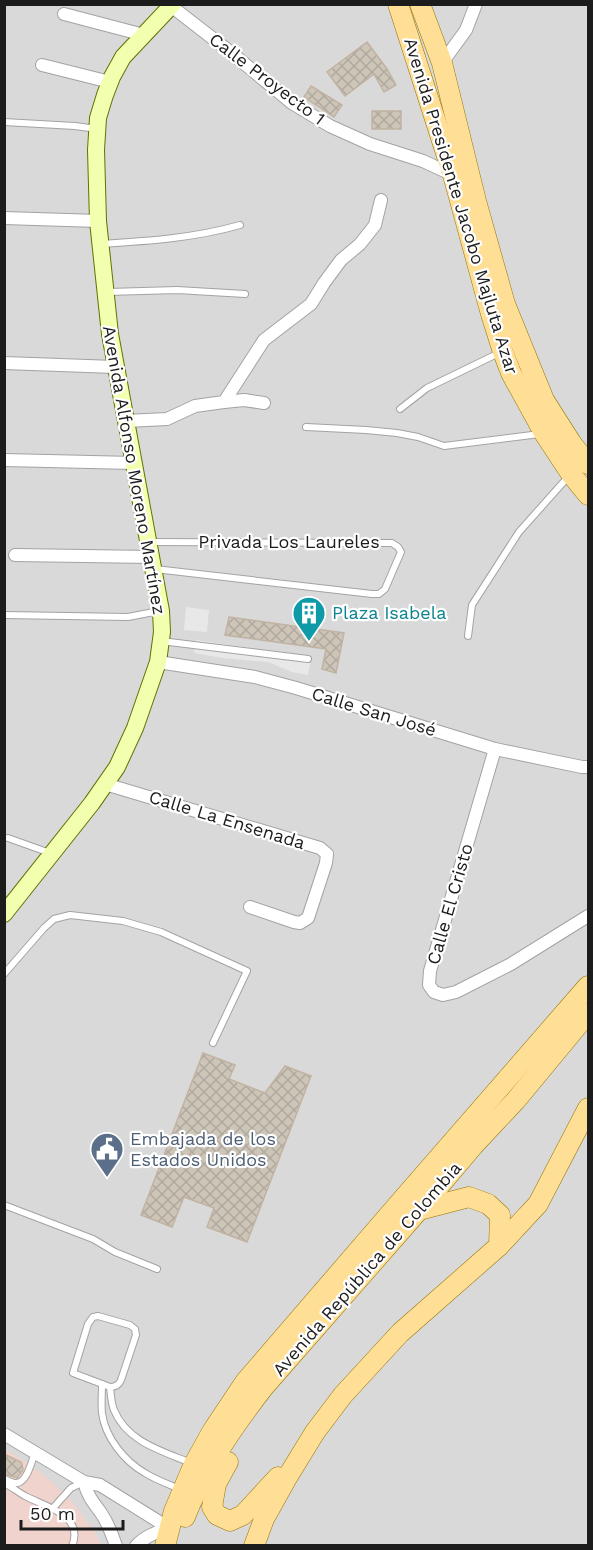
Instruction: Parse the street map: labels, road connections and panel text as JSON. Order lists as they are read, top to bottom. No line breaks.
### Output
{"streets":{"main road":["Avenida Presidente Jacobo Majluta Azar","Avenida Alfonso Moreno Martínez","Avenida República de Colombia"],"street":["Calle Proyecto 1","Calle San José","Calle La Ensenada","Calle El Cristo"],"lane":["Privada Los Laureles"]},"crossings":[["Calle Proyecto 1","Avenida Presidente Jacobo Majluta Azar"],["Calle Proyecto 1","Avenida Alfonso Moreno Martínez"],["Avenida Alfonso Moreno Martínez","Privada Los Laureles"],["Avenida Alfonso Moreno Martínez","Calle San José"],["Avenida Alfonso Moreno Martínez","Calle La Ensenada"],["Calle San José","Calle El Cristo"]],"places":{"building":["Plaza Isabela"],"public building":["Embajada de los Estados Unidos"]},"scale_bar":"50 m"}
